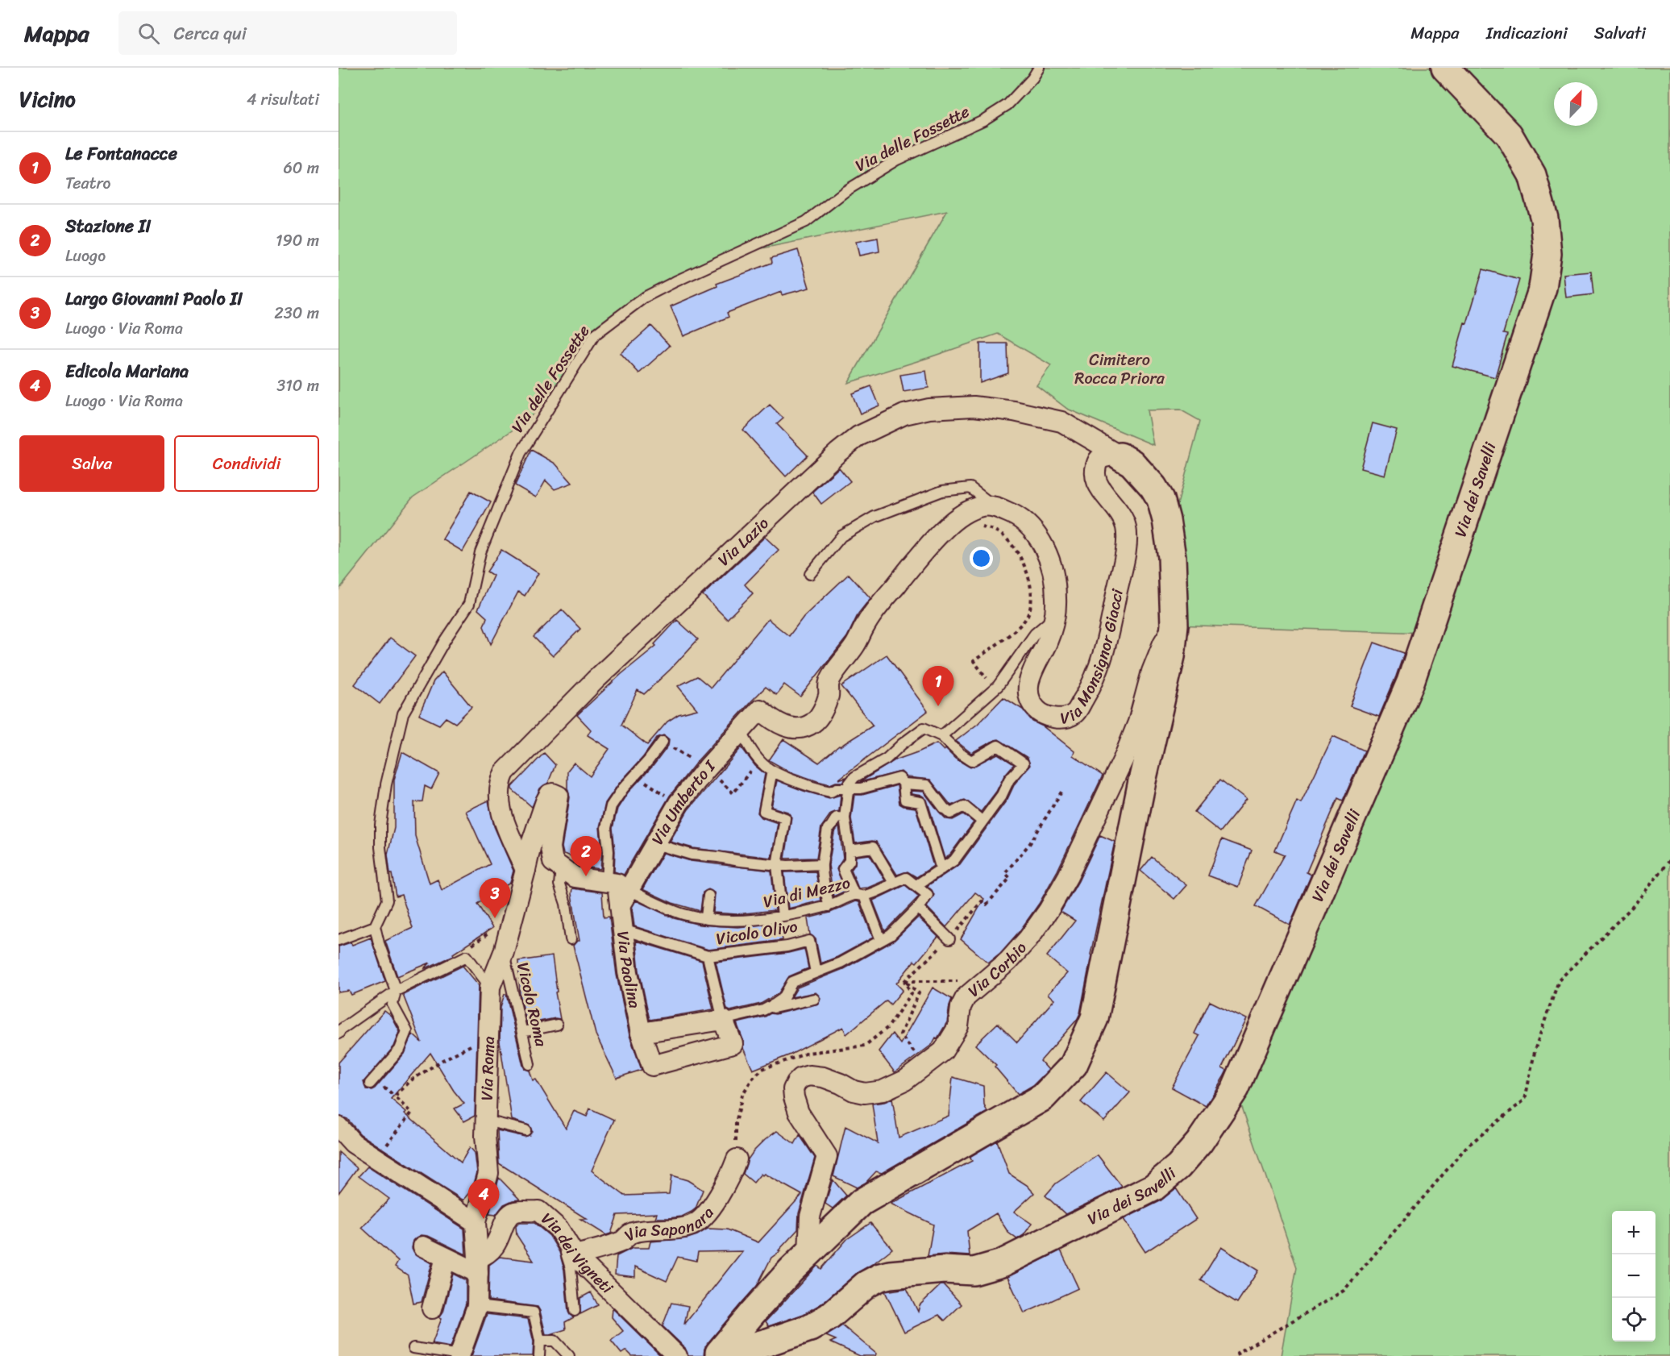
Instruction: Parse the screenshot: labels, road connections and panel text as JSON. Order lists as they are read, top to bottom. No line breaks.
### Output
{"streets":{"street":["Via dei Savelli","Via Lazio","Via Monsignor Giacci","Via Umberto I","Via Corbio","Via Paolina","Via Roma","Via Saponara","Via dei Vigneti"],"lane":["Via delle Fossette","Via di Mezzo","Vicolo Olivo","Vicolo Roma"]},"crossings":[["Via dei Savelli","Via Lazio"],["Via dei Savelli","Via Monsignor Giacci"],["Via dei Savelli","Via Corbio"],["Via Lazio","Via Monsignor Giacci"],["Via Lazio","Via Roma"],["Via Monsignor Giacci","Via Umberto I"],["Via Umberto I","Via di Mezzo"],["Via Umberto I","Via Paolina"],["Via di Mezzo","Via Paolina"],["Vicolo Olivo","Via Paolina"],["Vicolo Roma","Via Roma"],["Via Roma","Via dei Vigneti"],["Via Saponara","Via dei Vigneti"]],"parks":["Cimitero Rocca Priora"],"north":"top right","page":{"header":"Mappa","search":"Cerca qui","nav":["Mappa","Indicazioni","Salvati"],"heading":["Vicino","4 risultati"],"list":[{"mark":"1","name":"Le Fontanacce","note":"Teatro","value":"60 m"},{"mark":"2","name":"Stazione II","note":"Luogo","value":"190 m"},{"mark":"3","name":"Largo Giovanni Paolo II","note":"Luogo · Via Roma","value":"230 m"},{"mark":"4","name":"Edicola Mariana","note":"Luogo · Via Roma","value":"310 m"}],"buttons":["Salva","Condividi"],"pins":["1","2","3","4"],"map_buttons":["+","−"]}}
